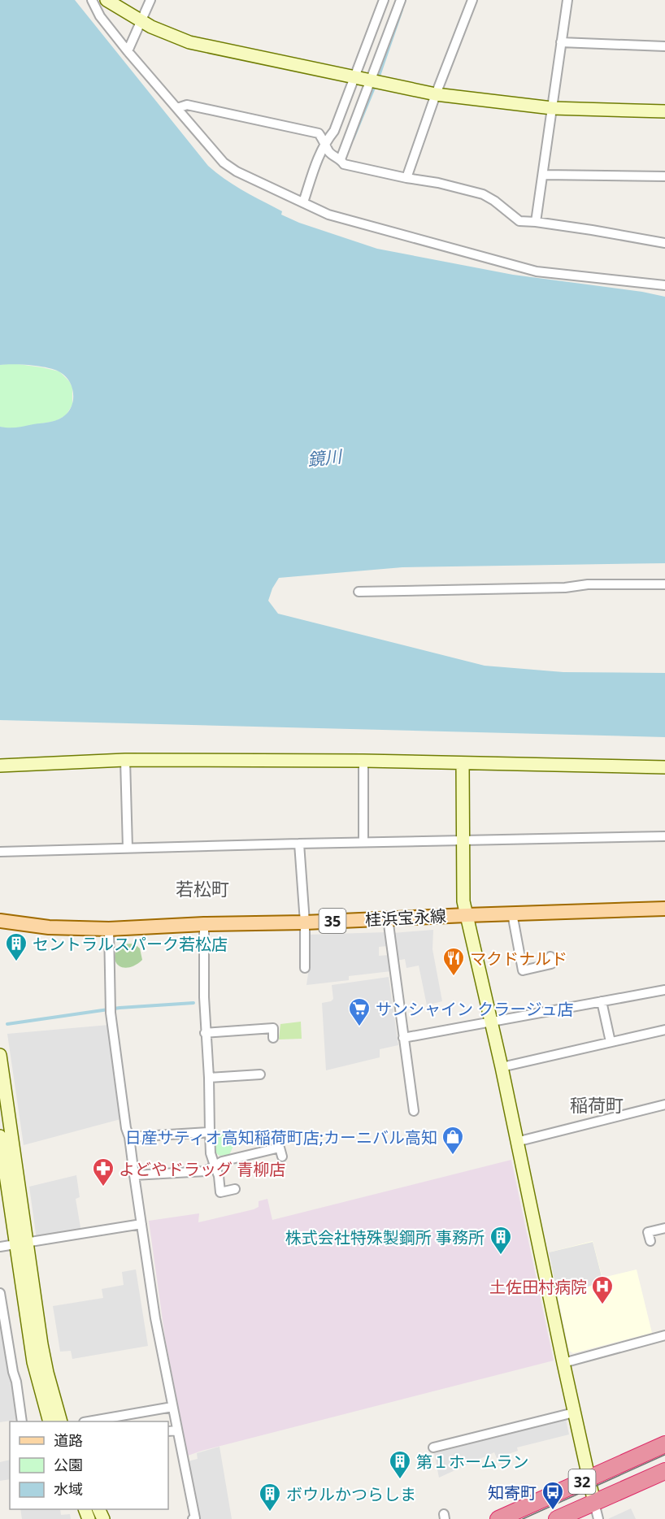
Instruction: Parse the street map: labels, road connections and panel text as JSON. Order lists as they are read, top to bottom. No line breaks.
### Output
{"streets":{"highway":["32"],"main road":["桂浜宝永線","35"]},"districts":["若松町","稲荷町"],"water":["鏡川"],"places":{"building":["セントラルスパーク若松店","株式会社特殊製鋼所 事務所","第１ホームラン","ボウルかつらしま"],"restaurant":["マクドナルド"],"supermarket":["サンシャイン クラージュ店"],"shop":["日産サティオ高知稲荷町店;カーニバル高知"],"pharmacy":["よどやドラッグ 青柳店"],"hospital":["土佐田村病院"],"bus stop":["知寄町"]},"legend":["道路","公園","水域"]}
